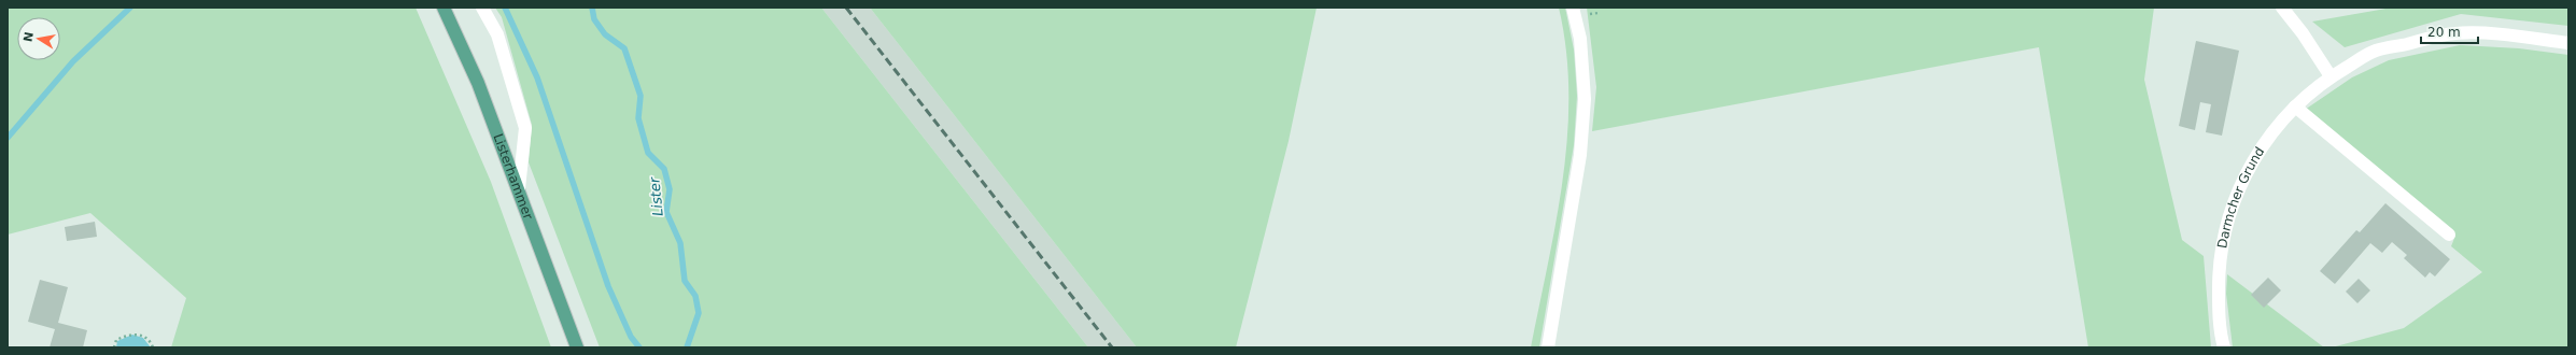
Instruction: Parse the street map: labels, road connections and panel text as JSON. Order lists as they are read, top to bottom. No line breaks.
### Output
{"streets":{"main road":["Listerhammer"],"street":["Darmcher Grund"]},"water":["Lister"],"scale_bar":"20 m","north":"left"}
